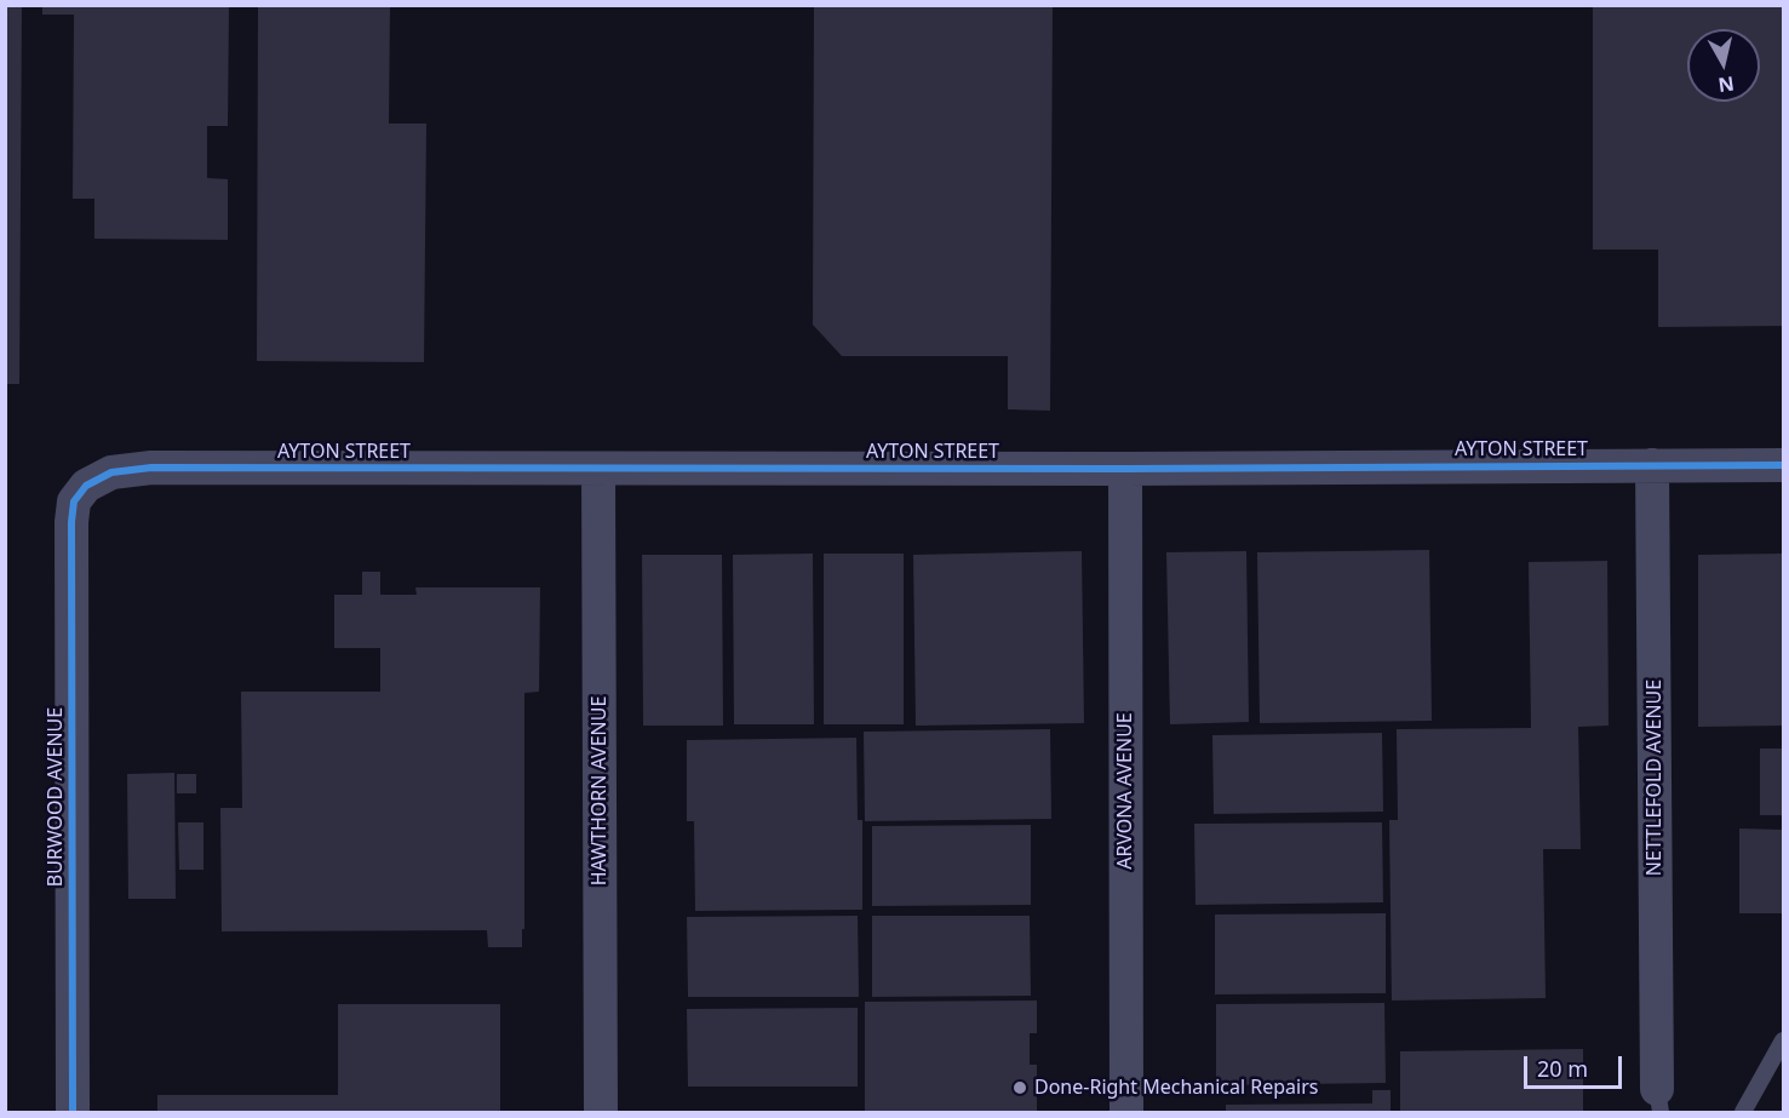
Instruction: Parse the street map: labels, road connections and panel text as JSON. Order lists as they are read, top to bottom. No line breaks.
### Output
{"streets":{"street":["AYTON STREET","NETTLEFOLD AVENUE","HAWTHORN AVENUE","ARVONA AVENUE","BURWOOD AVENUE"]},"crossings":[["AYTON STREET","NETTLEFOLD AVENUE"],["AYTON STREET","HAWTHORN AVENUE"],["AYTON STREET","ARVONA AVENUE"],["AYTON STREET","BURWOOD AVENUE"]],"places":["Done-Right Mechanical Repairs"],"scale_bar":"20 m","north":"bottom"}
